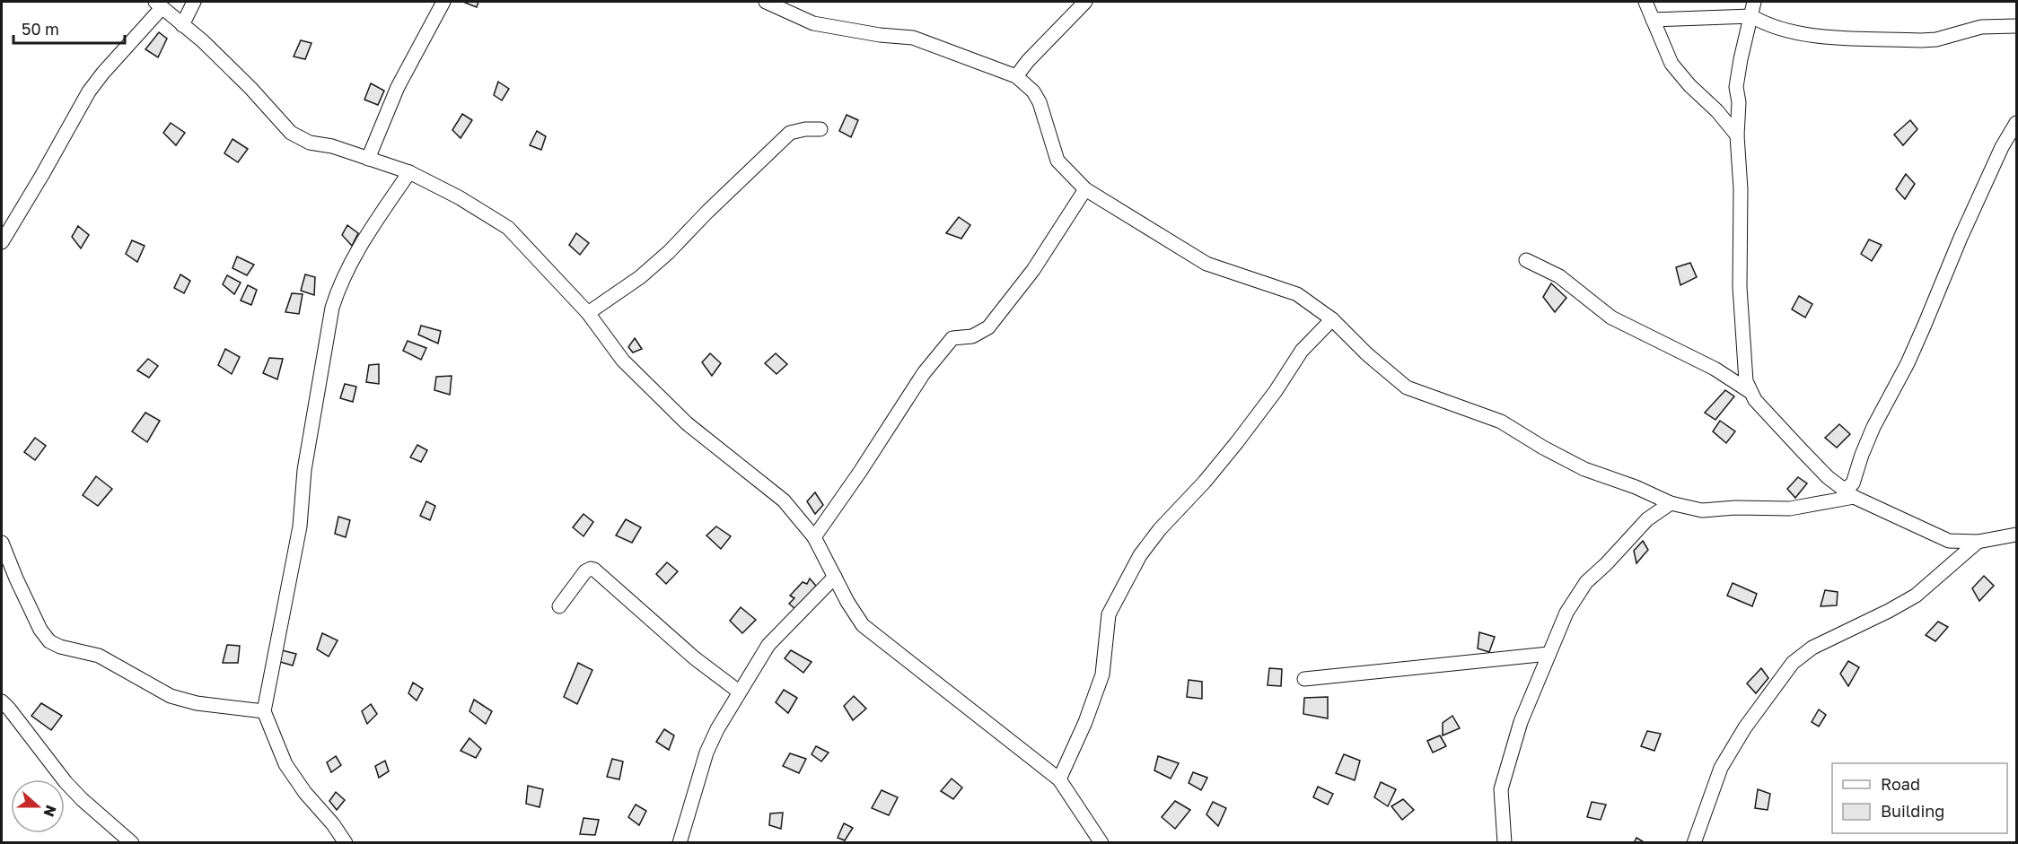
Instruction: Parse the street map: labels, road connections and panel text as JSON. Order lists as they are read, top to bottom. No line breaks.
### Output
{"legend":["Road","Building"],"scale_bar":"50 m","north":"right"}
